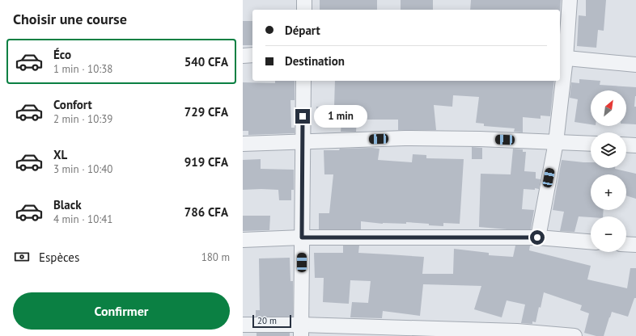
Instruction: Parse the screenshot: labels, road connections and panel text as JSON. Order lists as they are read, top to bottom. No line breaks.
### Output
{"scale_bar":"20 m","north":"top right","page":{"heading":"Choisir une course","banner":["Départ","Destination"],"list":[{"name":"Éco","note":"1 min · 10:38","value":"540 CFA"},{"name":"Confort","note":"2 min · 10:39","value":"729 CFA"},{"name":"XL","note":"3 min · 10:40","value":"919 CFA"},{"name":"Black","note":"4 min · 10:41","value":"786 CFA"}],"map_buttons":["+","−"],"bubble":"1 min","pay":["Espèces","180 m"],"buttons":"Confirmer","scale":"20 m"}}
